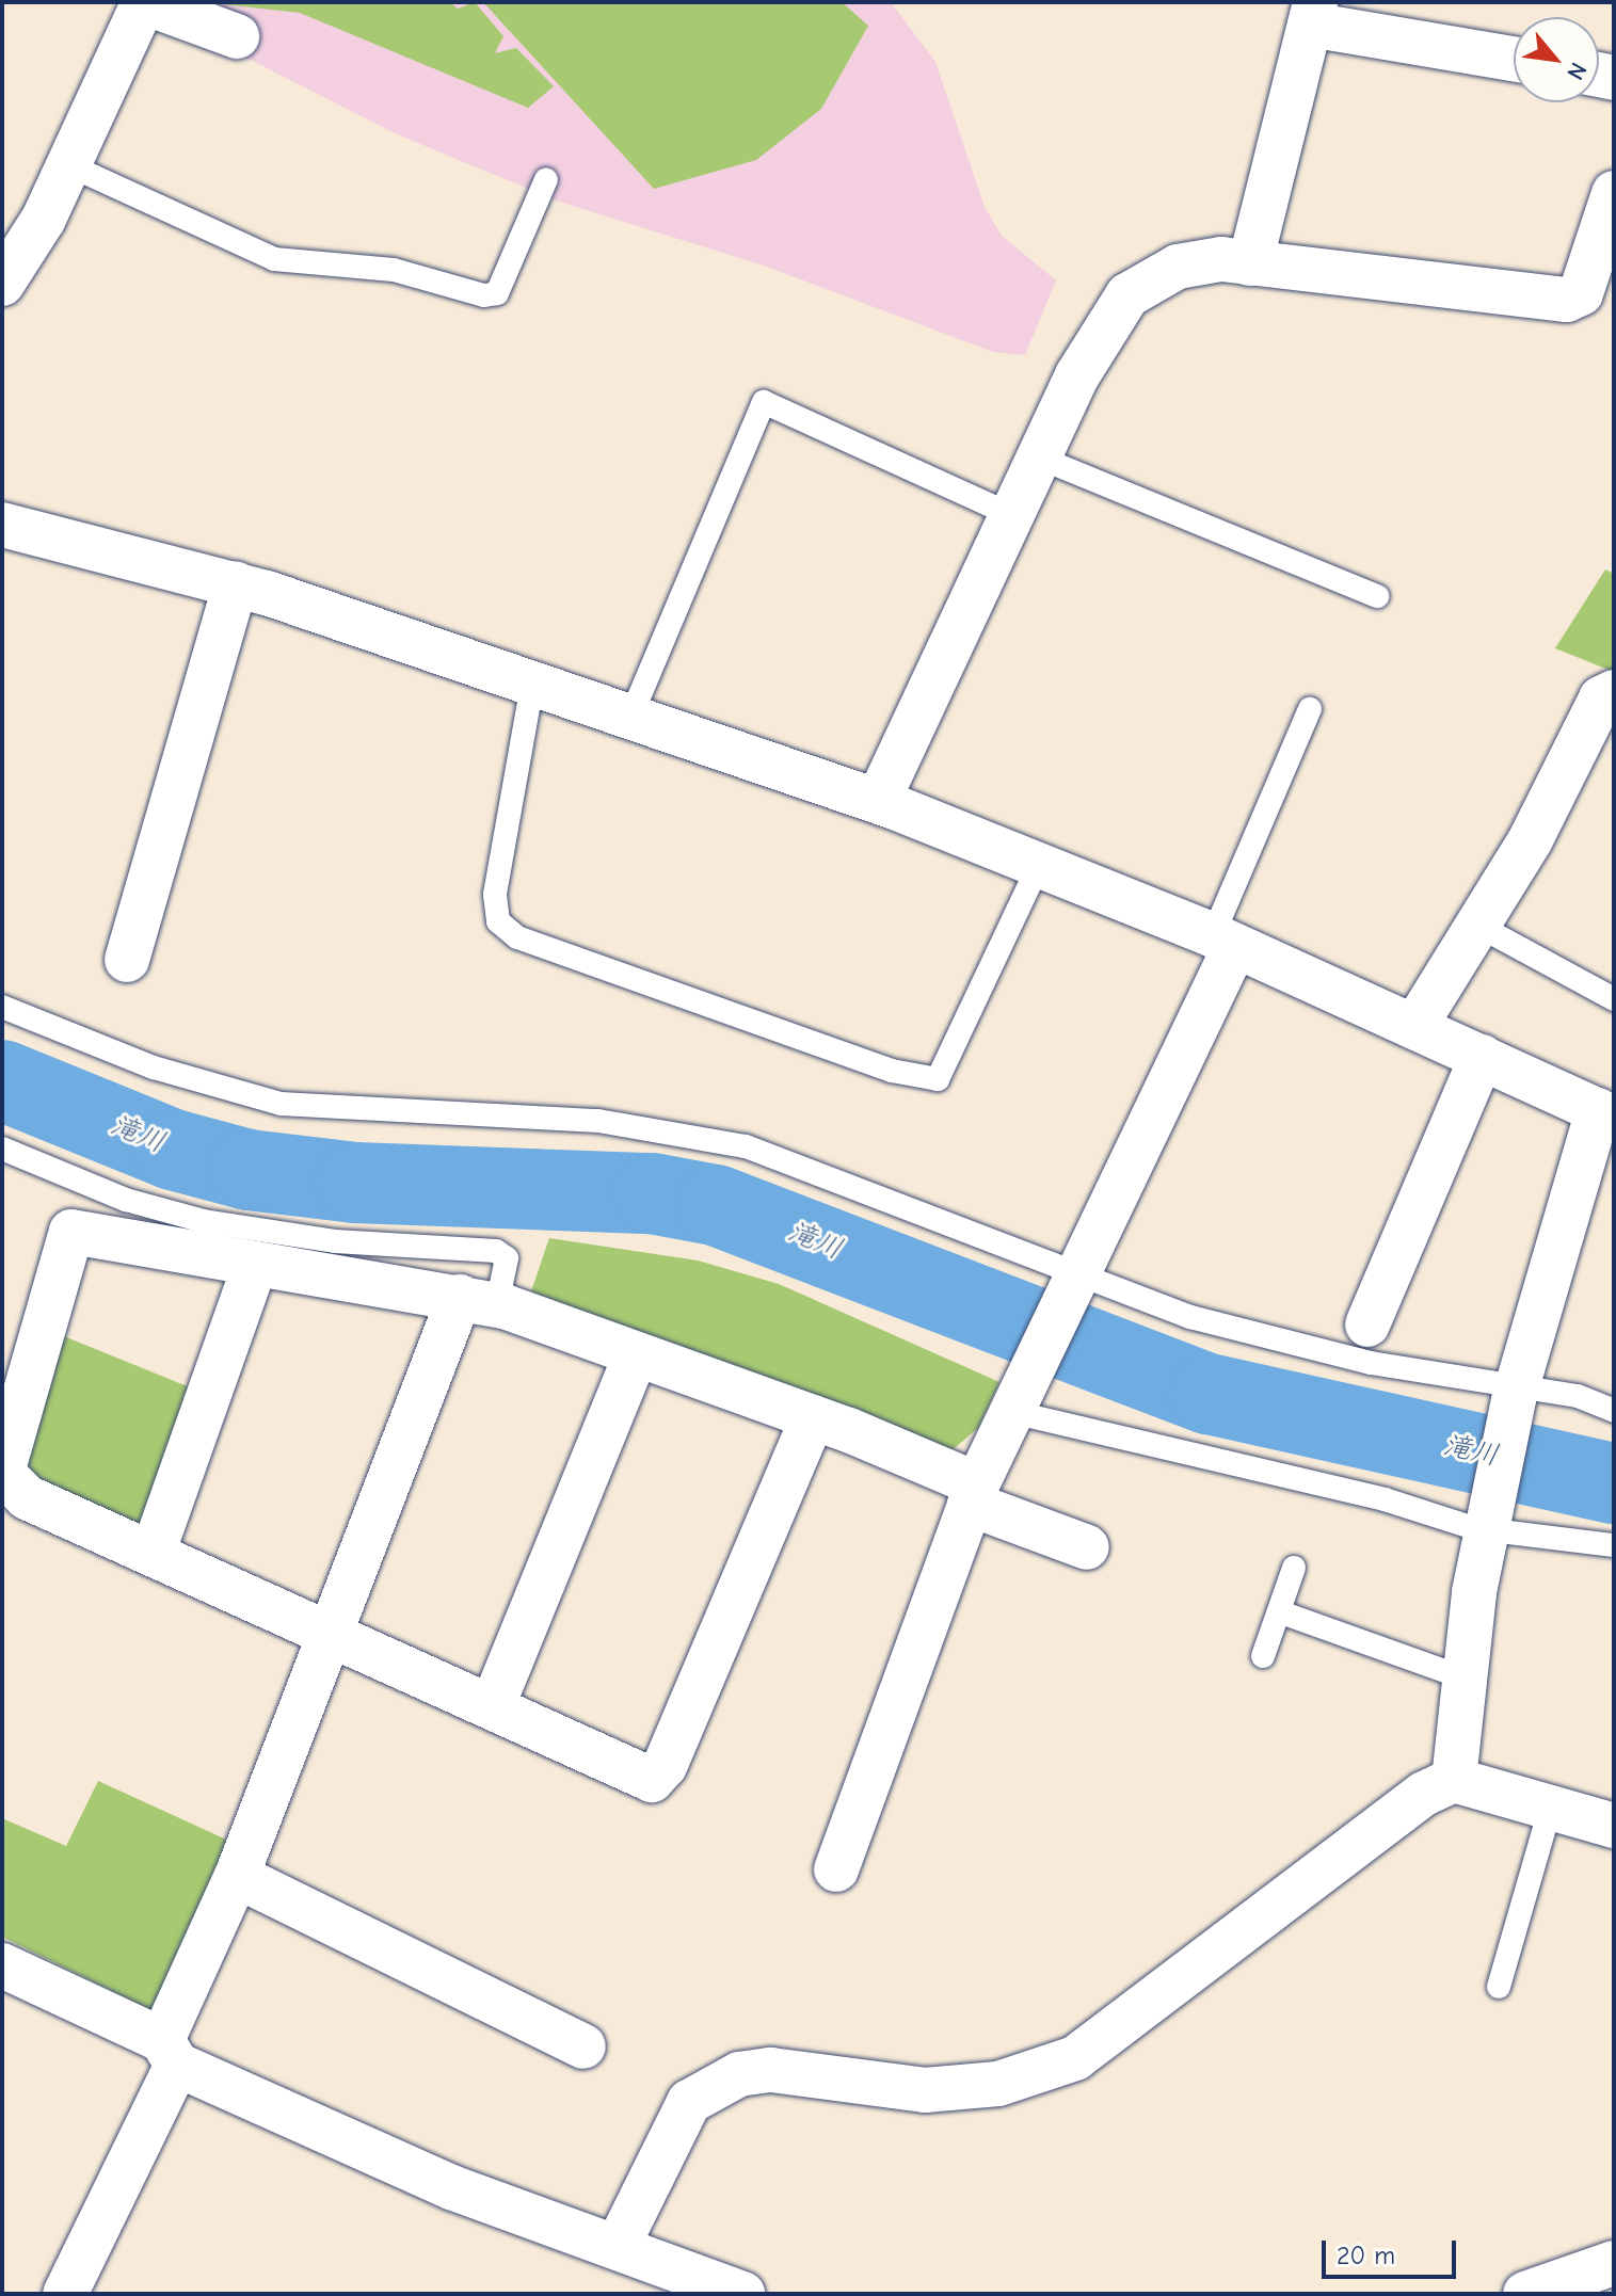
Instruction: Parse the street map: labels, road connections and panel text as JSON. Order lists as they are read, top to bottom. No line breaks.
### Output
{"water":["滝川"],"scale_bar":"20 m","north":"bottom right"}
